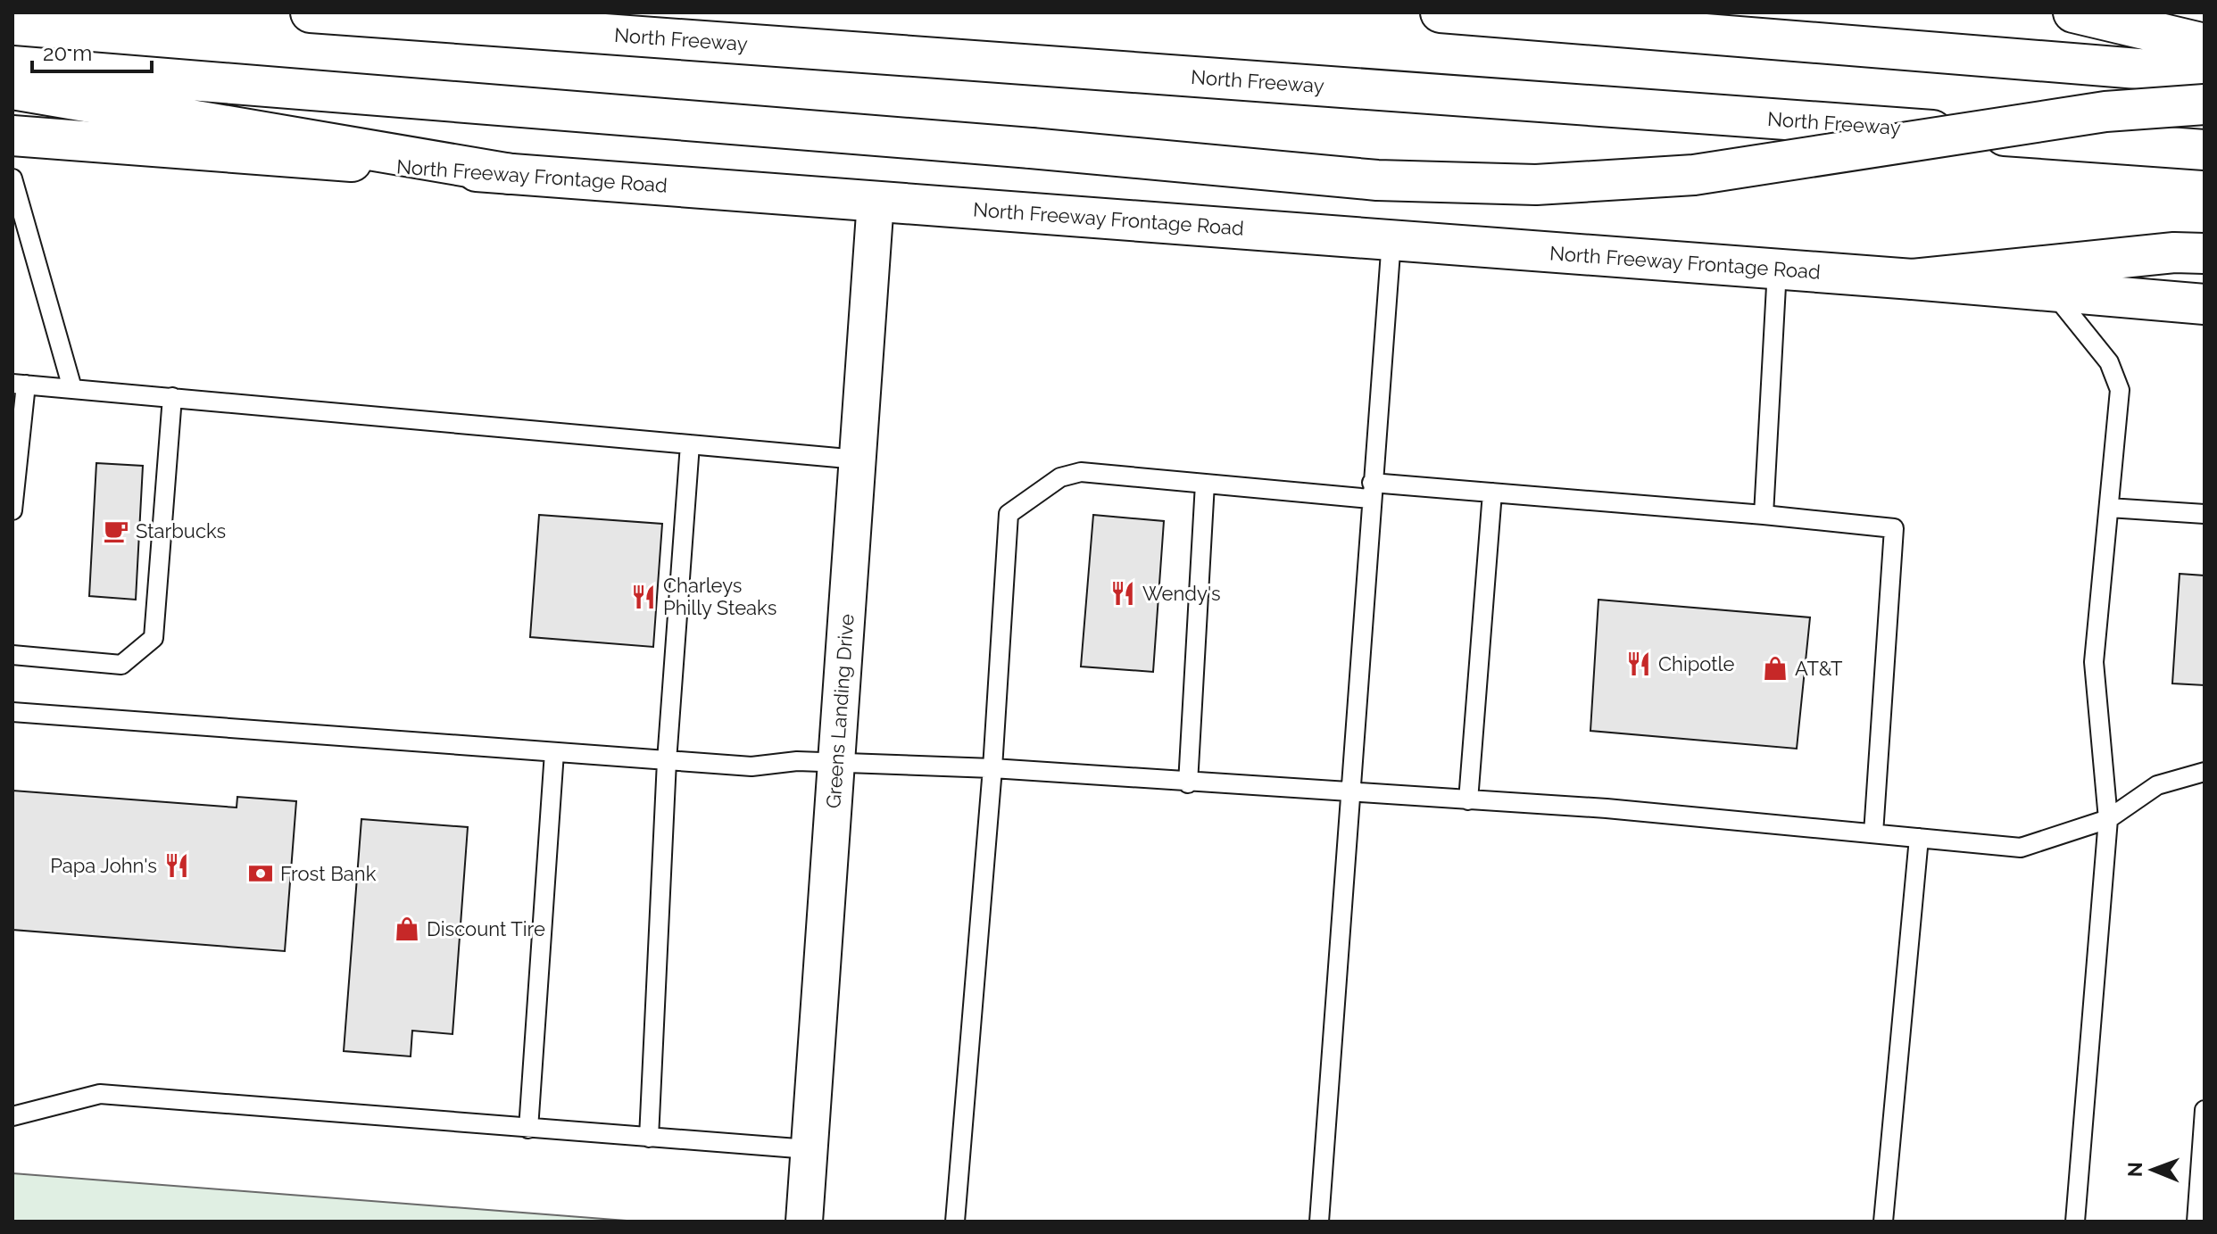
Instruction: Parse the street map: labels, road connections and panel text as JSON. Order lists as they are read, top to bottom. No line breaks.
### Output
{"streets":{"main road":["North Freeway","North Freeway Frontage Road"],"street":["Greens Landing Drive"]},"crossings":[["North Freeway Frontage Road","Greens Landing Drive"]],"places":{"cafe":["Starbucks"],"restaurant":["Wendy's","Charleys Philly Steaks","Chipotle","Papa John's"],"shop":["AT&T","Discount Tire"],"bank":["Frost Bank"]},"scale_bar":"20 m","north":"left"}
